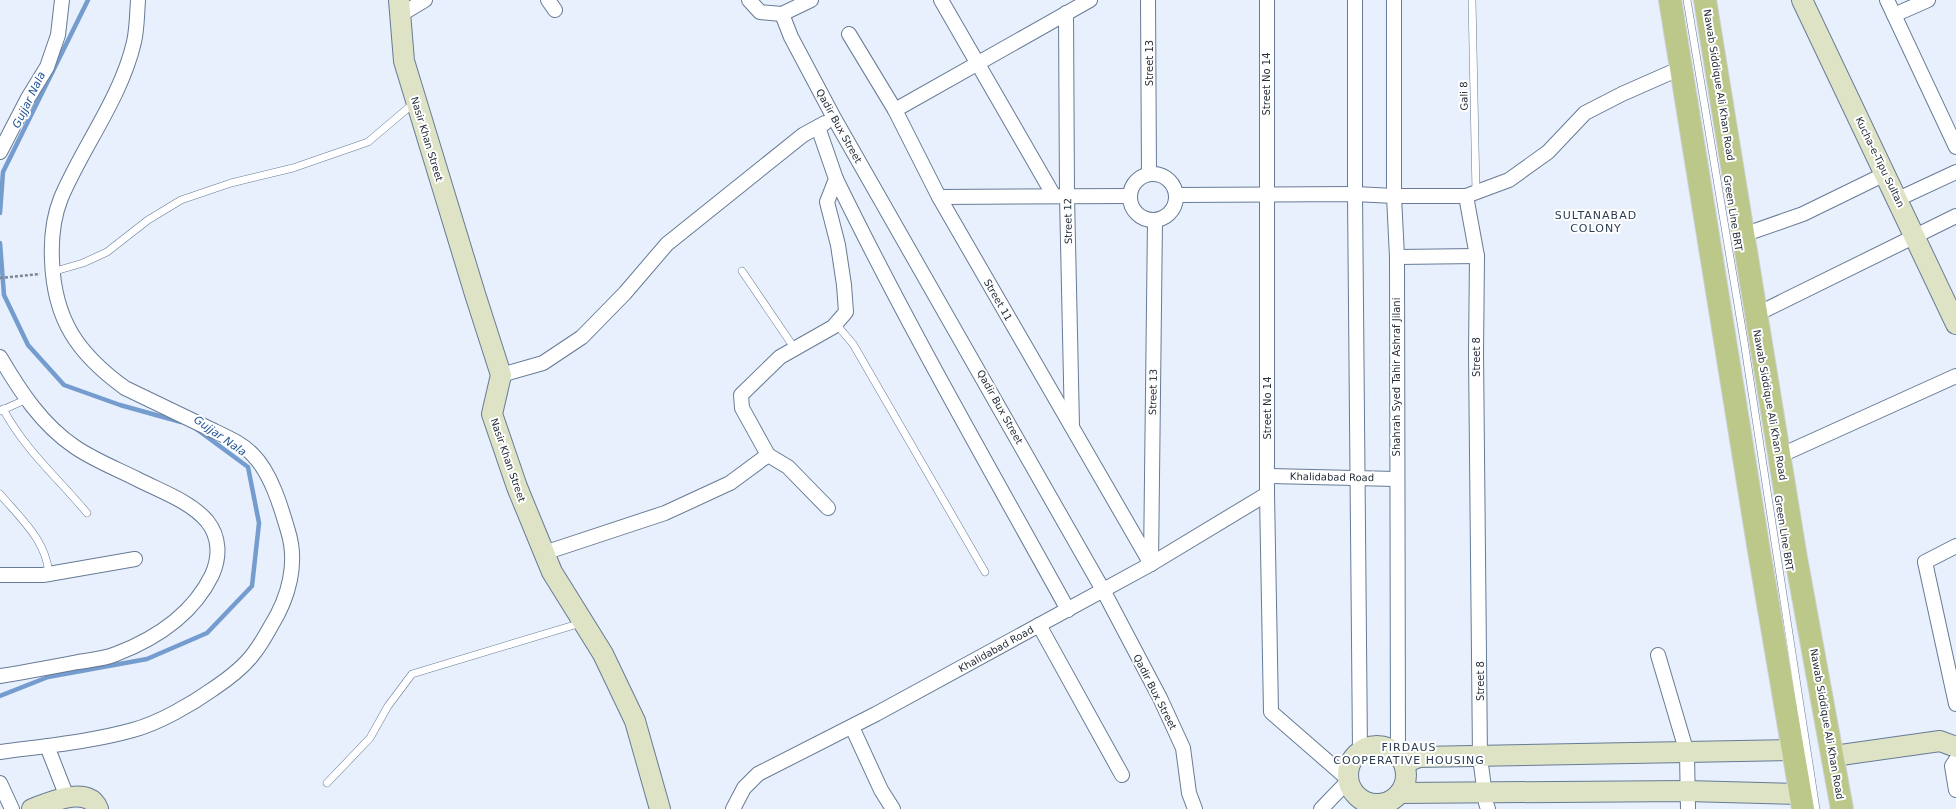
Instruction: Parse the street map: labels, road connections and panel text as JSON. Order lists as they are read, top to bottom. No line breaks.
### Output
{"streets":{"main road":["Nawab Siddique Ali Khan Road"],"street":["Street 13","Street No 14","Qadir Bux Street","Nasir Khan Street","Kucha-e-Tipu Sultan","Street 12","Street 11","Street 8","Shahrah Syed Tahir Ashraf Jilani","Khalidabad Road"],"lane":["Gali 8","Green Line BRT"]},"crossings":[["Street 13","Street 11"],["Street 13","Khalidabad Road"],["Street No 14","Shahrah Syed Tahir Ashraf Jilani"],["Street No 14","Khalidabad Road"],["Gali 8","Street 8"],["Qadir Bux Street","Khalidabad Road"],["Street 12","Street 11"],["Street 11","Khalidabad Road"],["Shahrah Syed Tahir Ashraf Jilani","Khalidabad Road"]],"districts":["SULTANABAD COLONY","FIRDAUS COOPERATIVE HOUSING"],"water":["Gujjar Nala"]}
